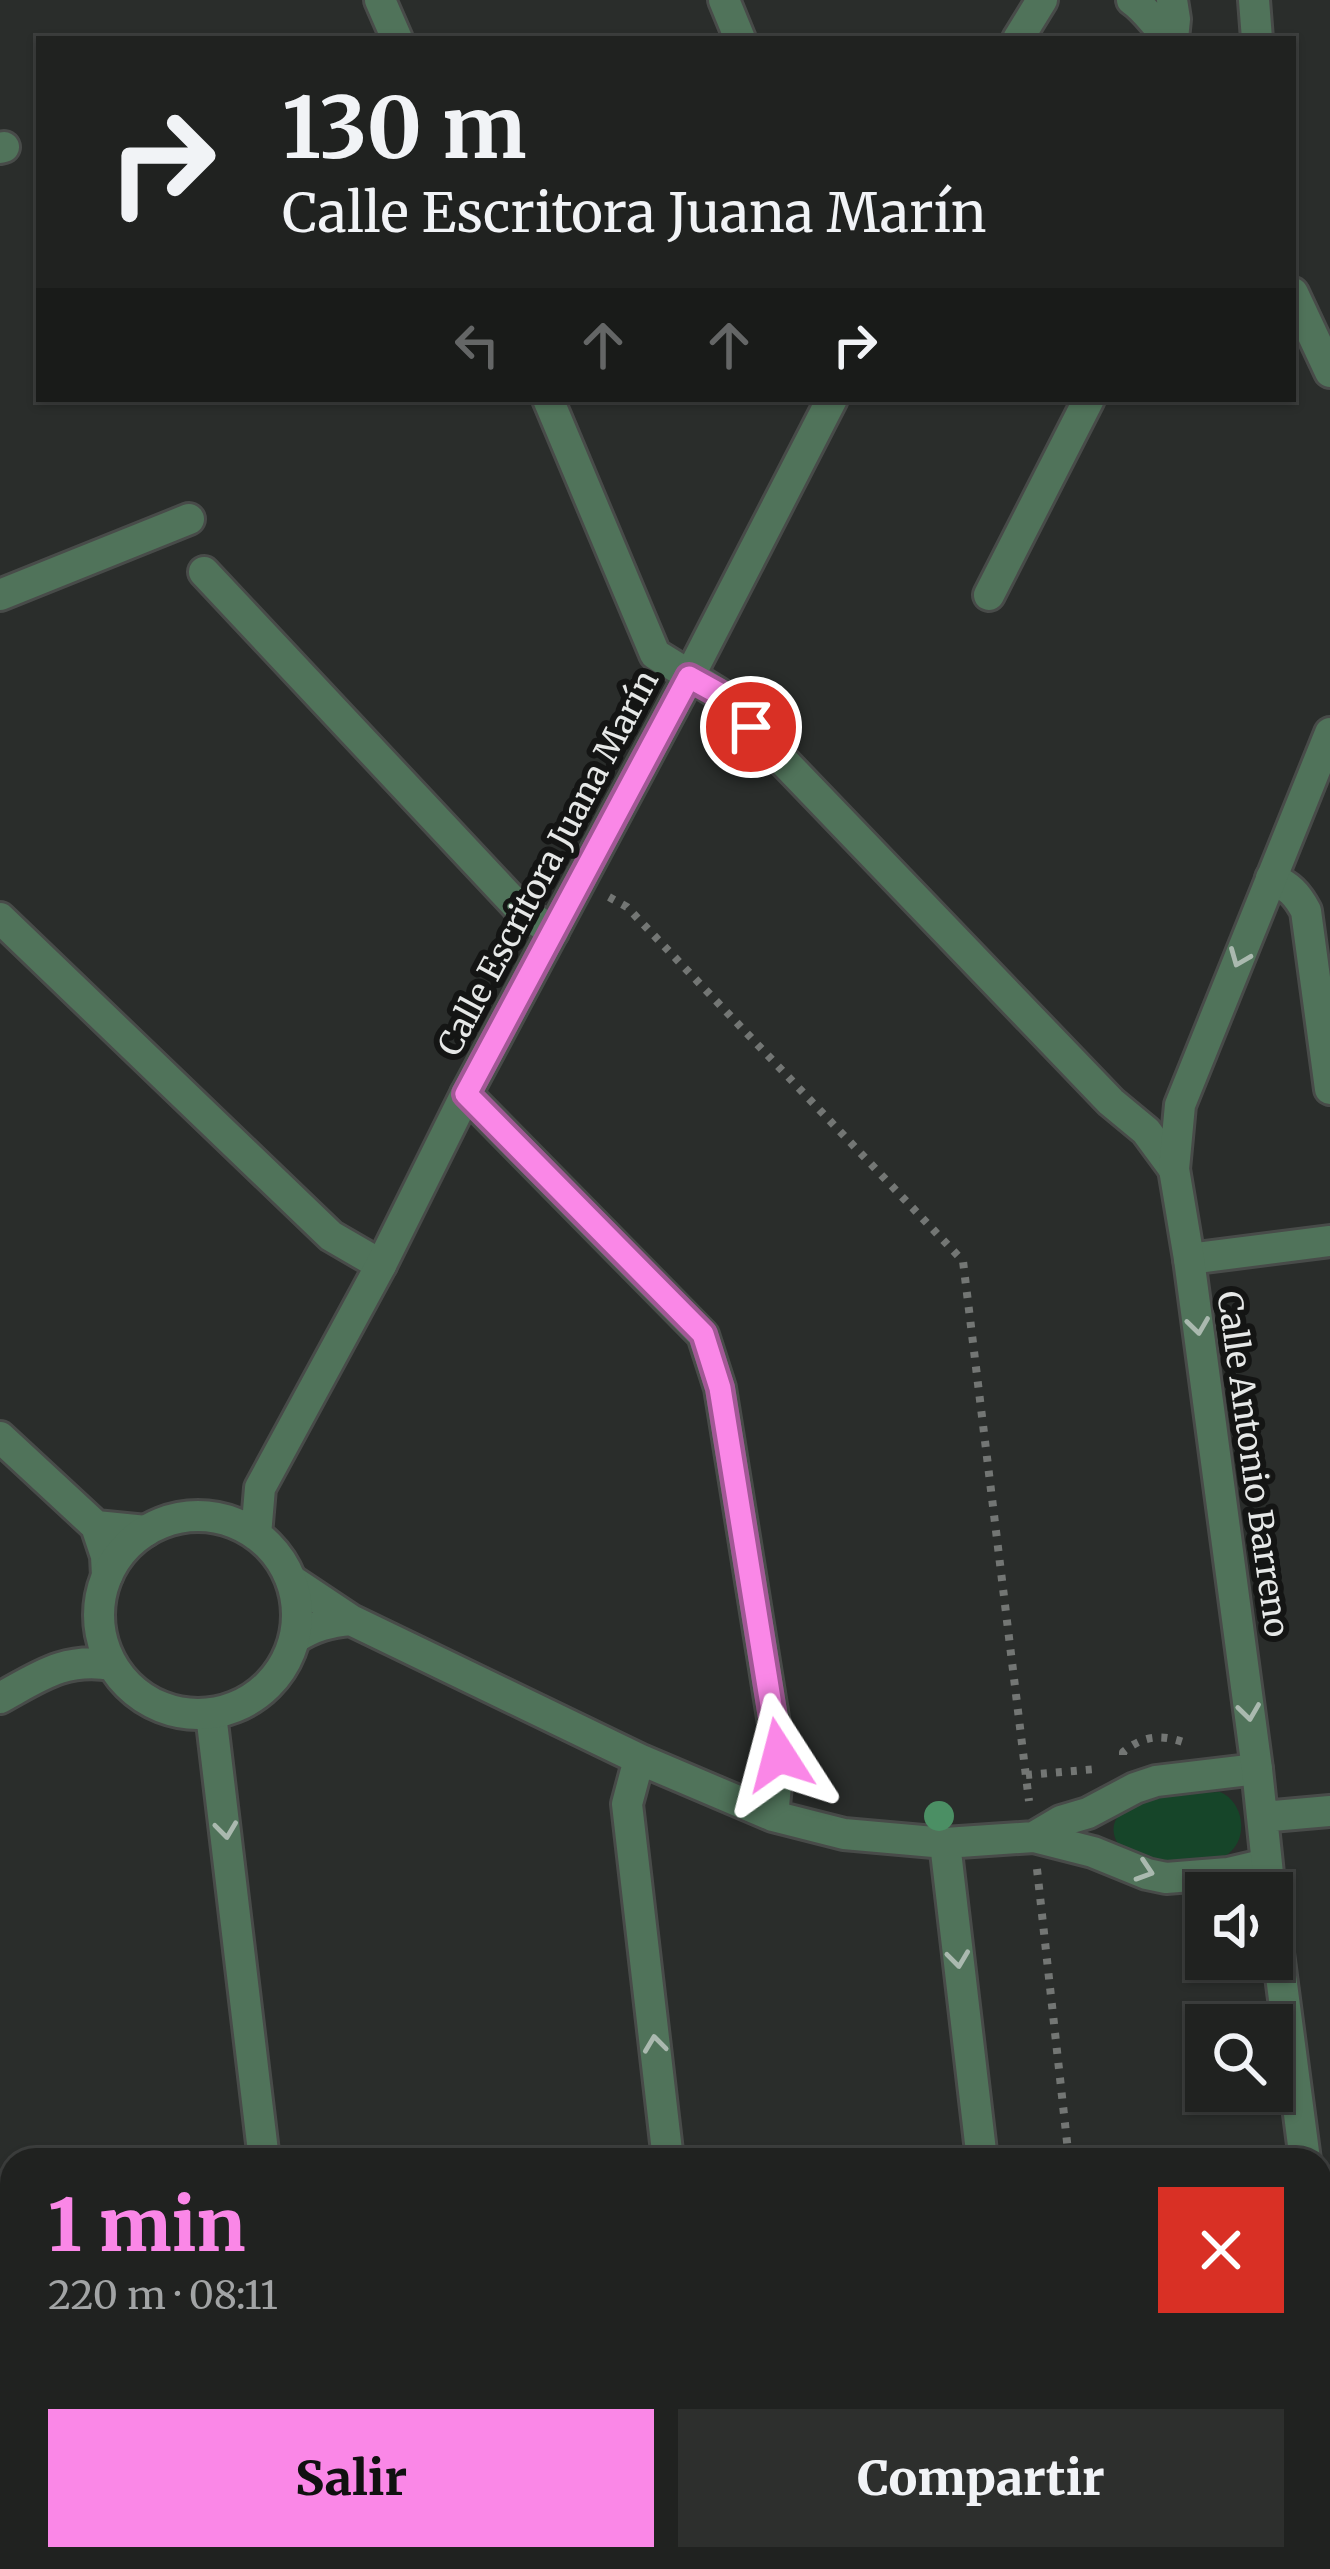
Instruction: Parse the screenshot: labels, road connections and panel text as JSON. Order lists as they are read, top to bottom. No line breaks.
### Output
{"streets":{"street":["Calle Escritora Juana Marín","Calle Antonio Barreno"]},"one_way":["Calle Antonio Barreno"],"page":{"turn":["130 m","Calle Escritora Juana Marín"],"heading":["1 min","220 m · 08:11"],"buttons":["Salir","Compartir"]}}
